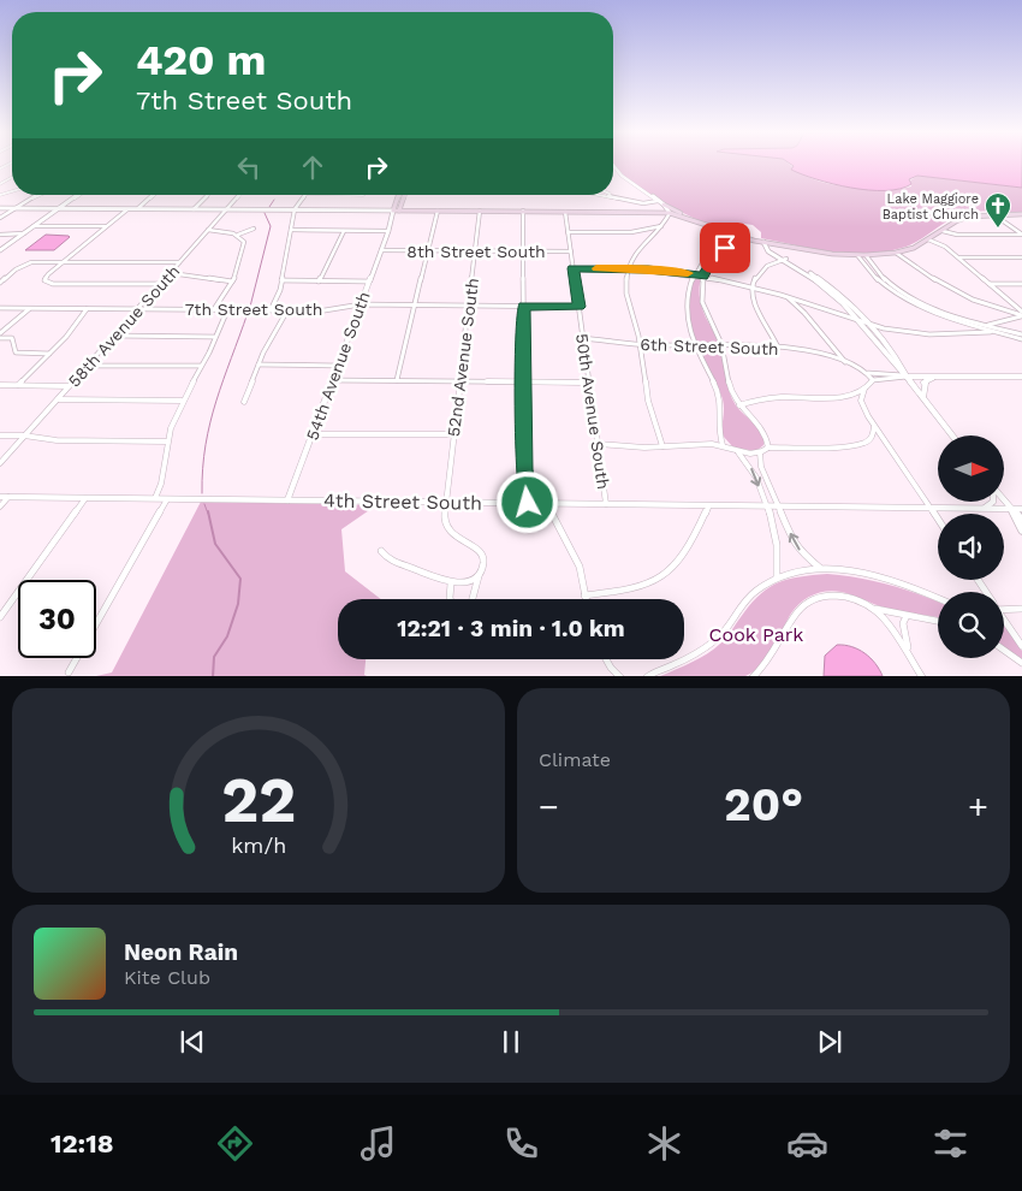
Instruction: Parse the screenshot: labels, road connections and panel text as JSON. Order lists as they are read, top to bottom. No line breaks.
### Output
{"streets":{"main road":["54th Avenue South"],"street":["8th Street South","7th Street South","58th Avenue South","6th Street South","52nd Avenue South","50th Avenue South","4th Street South"]},"crossings":[["8th Street South","52nd Avenue South"],["8th Street South","54th Avenue South"],["8th Street South","50th Avenue South"],["7th Street South","58th Avenue South"],["7th Street South","52nd Avenue South"],["7th Street South","54th Avenue South"],["7th Street South","50th Avenue South"],["6th Street South","50th Avenue South"],["52nd Avenue South","4th Street South"],["54th Avenue South","4th Street South"],["50th Avenue South","4th Street South"]],"parks":["Cook Park"],"places":{"church":["Lake Maggiore Baptist Church"]},"north":"right","page":{"turn":["420 m","7th Street South"],"limit":"30","trip":"12:21 · 3 min · 1.0 km","tile":"Climate","heat":["−","20°","+"],"song":["Neon Rain","Kite Club"],"tabs":"12:18","gauge":["22","km/h"]}}
